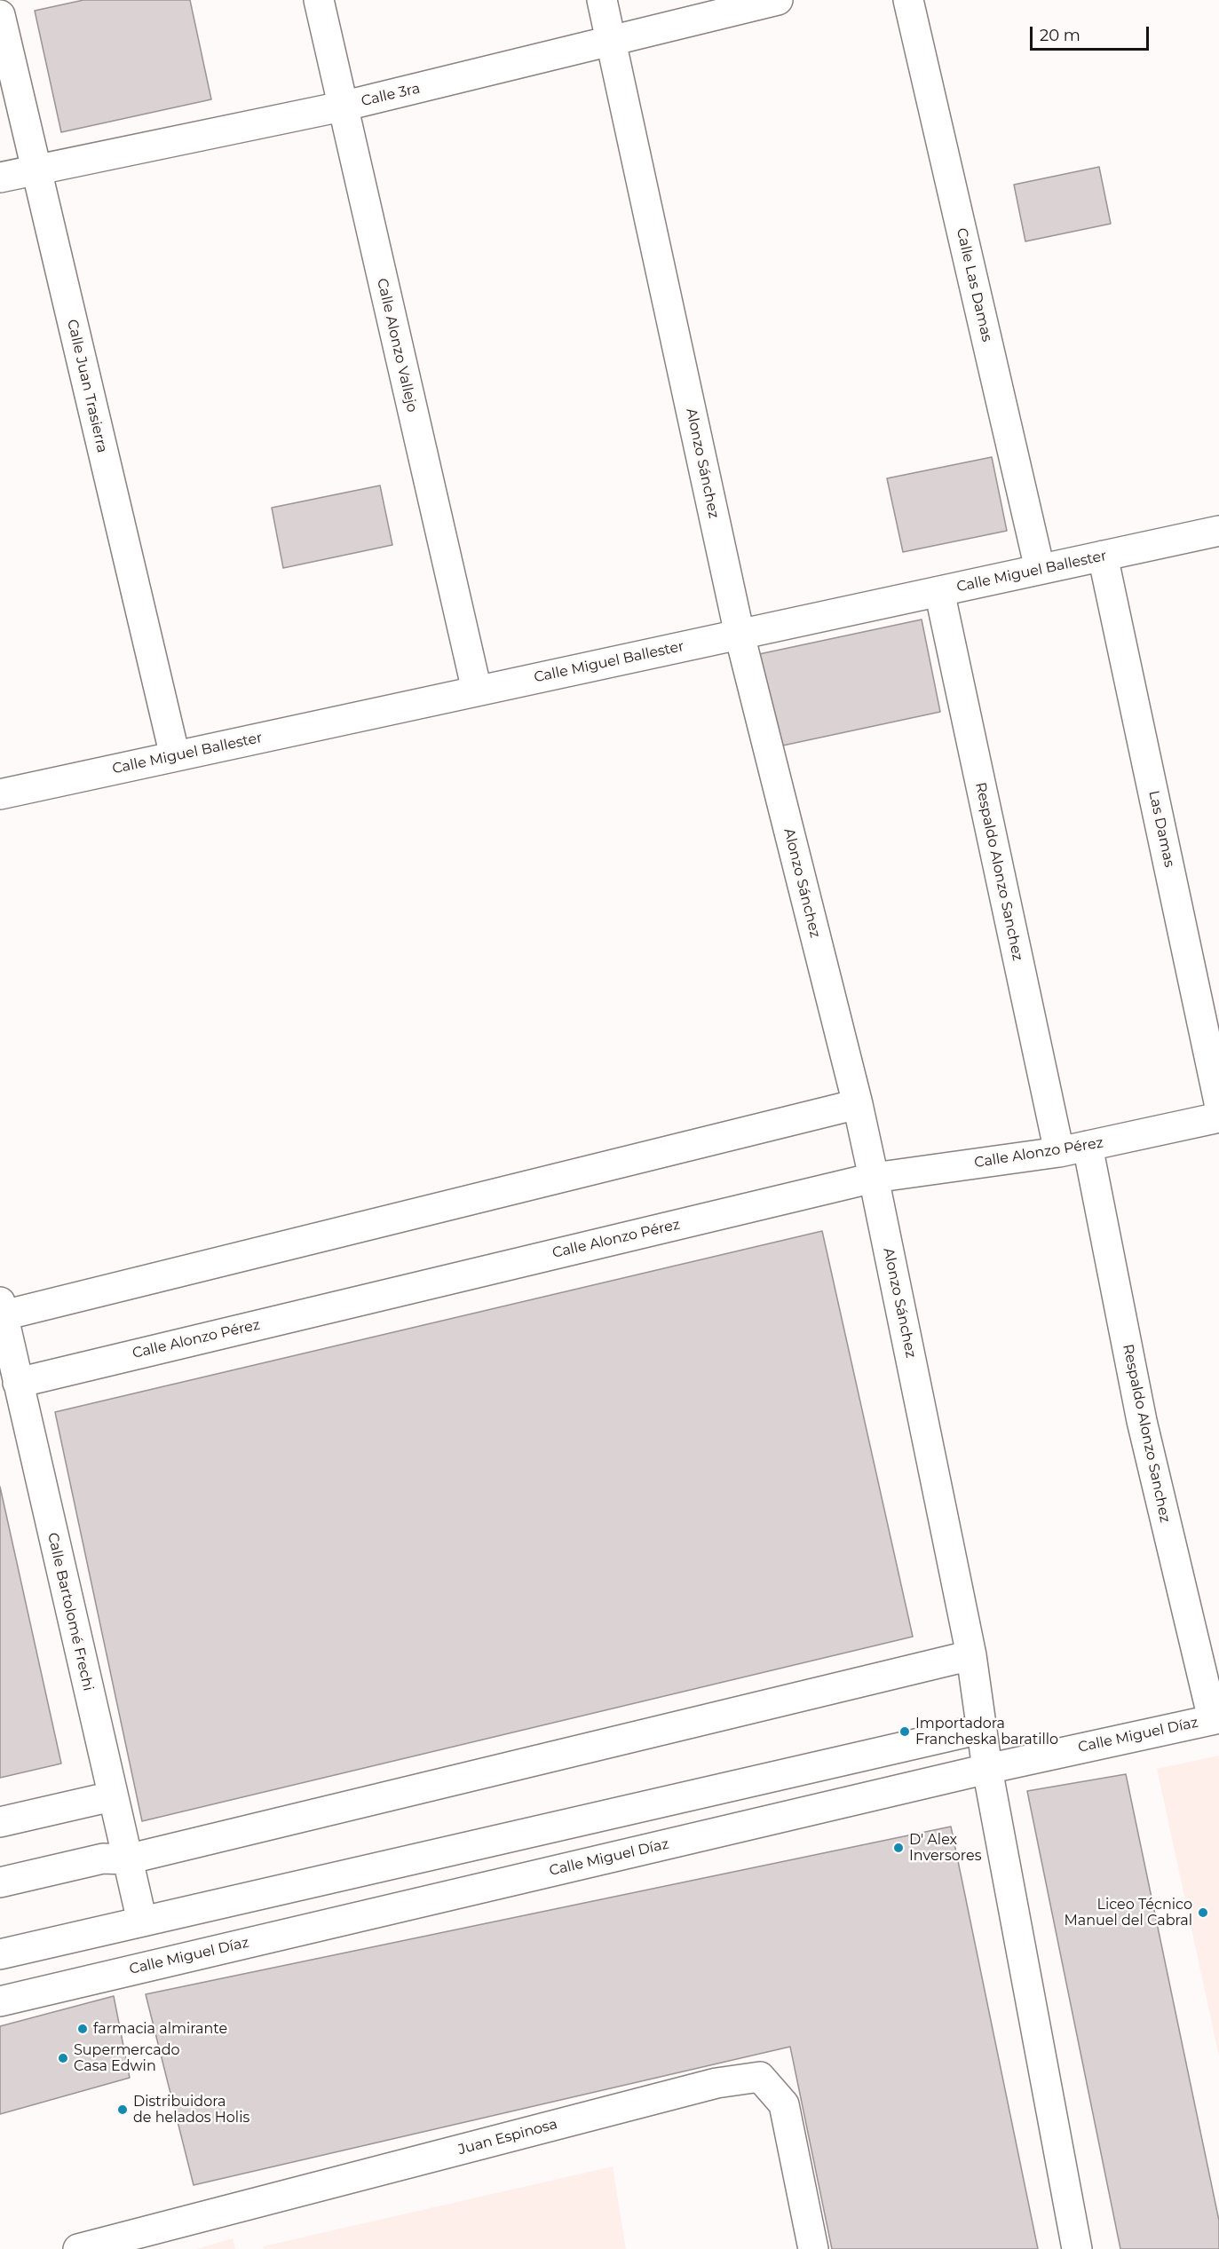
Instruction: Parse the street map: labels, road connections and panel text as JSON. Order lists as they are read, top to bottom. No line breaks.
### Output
{"streets":{"street":["Calle 3ra","Calle Las Damas","Calle Alonzo Vallejo","Calle Juan Trasierra","Alonzo Sánchez","Calle Miguel Ballester","Las Damas","Respaldo Alonzo Sanchez","Calle Alonzo Pérez","Calle Bartolomé Frechi","Calle Miguel Díaz","Juan Espinosa"]},"crossings":[["Calle 3ra","Calle Alonzo Vallejo"],["Calle 3ra","Calle Juan Trasierra"],["Calle 3ra","Alonzo Sánchez"],["Calle Las Damas","Calle Miguel Ballester"],["Calle Alonzo Vallejo","Calle Miguel Ballester"],["Calle Juan Trasierra","Calle Miguel Ballester"],["Alonzo Sánchez","Calle Miguel Ballester"],["Alonzo Sánchez","Calle Alonzo Pérez"],["Alonzo Sánchez","Calle Miguel Díaz"],["Calle Miguel Ballester","Las Damas"],["Calle Miguel Ballester","Respaldo Alonzo Sanchez"],["Respaldo Alonzo Sanchez","Calle Alonzo Pérez"],["Respaldo Alonzo Sanchez","Calle Miguel Díaz"],["Calle Alonzo Pérez","Calle Bartolomé Frechi"]],"places":["Importadora Francheska baratillo","D' Alex Inversores","Liceo Técnico Manuel del Cabral","farmacia almirante","Supermercado Casa Edwin","Distribuidora de helados Holis"],"scale_bar":"20 m"}
